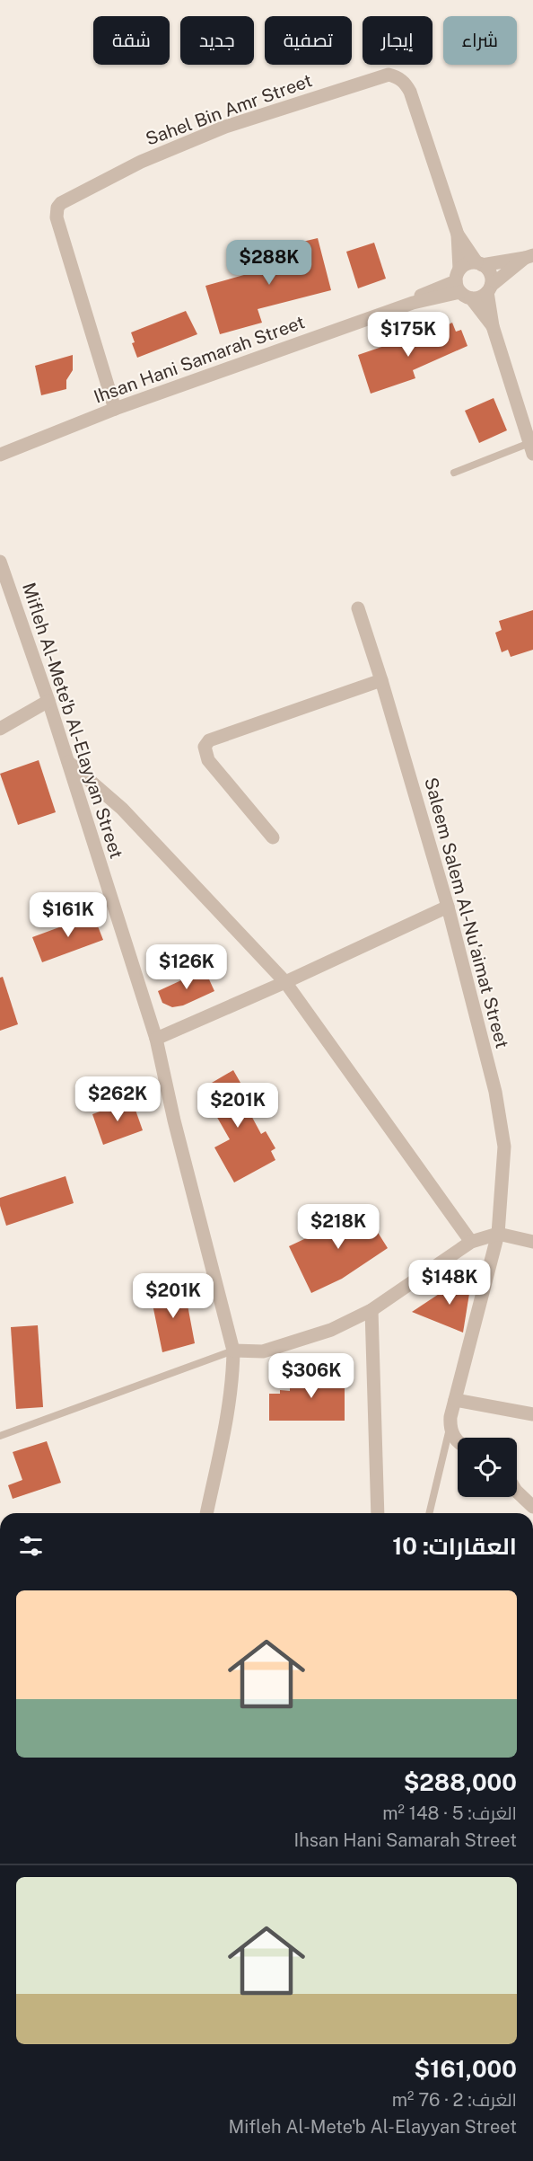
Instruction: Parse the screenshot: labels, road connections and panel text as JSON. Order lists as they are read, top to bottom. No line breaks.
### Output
{"streets":{"street":["Sahel Bin Amr Street","Ihsan Hani Samarah Street","Mifleh Al-Mete'b Al-Elayyan Street","Saleem Salem Al-Nu'aimat Street"]},"crossings":[["Sahel Bin Amr Street","Ihsan Hani Samarah Street"]],"page":{"chip":["شراء","إيجار","تصفية","جديد","شقة"],"price":["$288K","$175K","$161K","$126K","$262K","$201K","$218K","$148K","$201K","$306K"],"heading":"العقارات: 10","list":[{"name":"$288,000","note":"الغرف: 5 · 148 m² · Ihsan Hani Samarah Street"},{"name":"$161,000","note":"الغرف: 2 · 76 m² · Mifleh Al-Mete'b Al-Elayyan Street"}]}}
